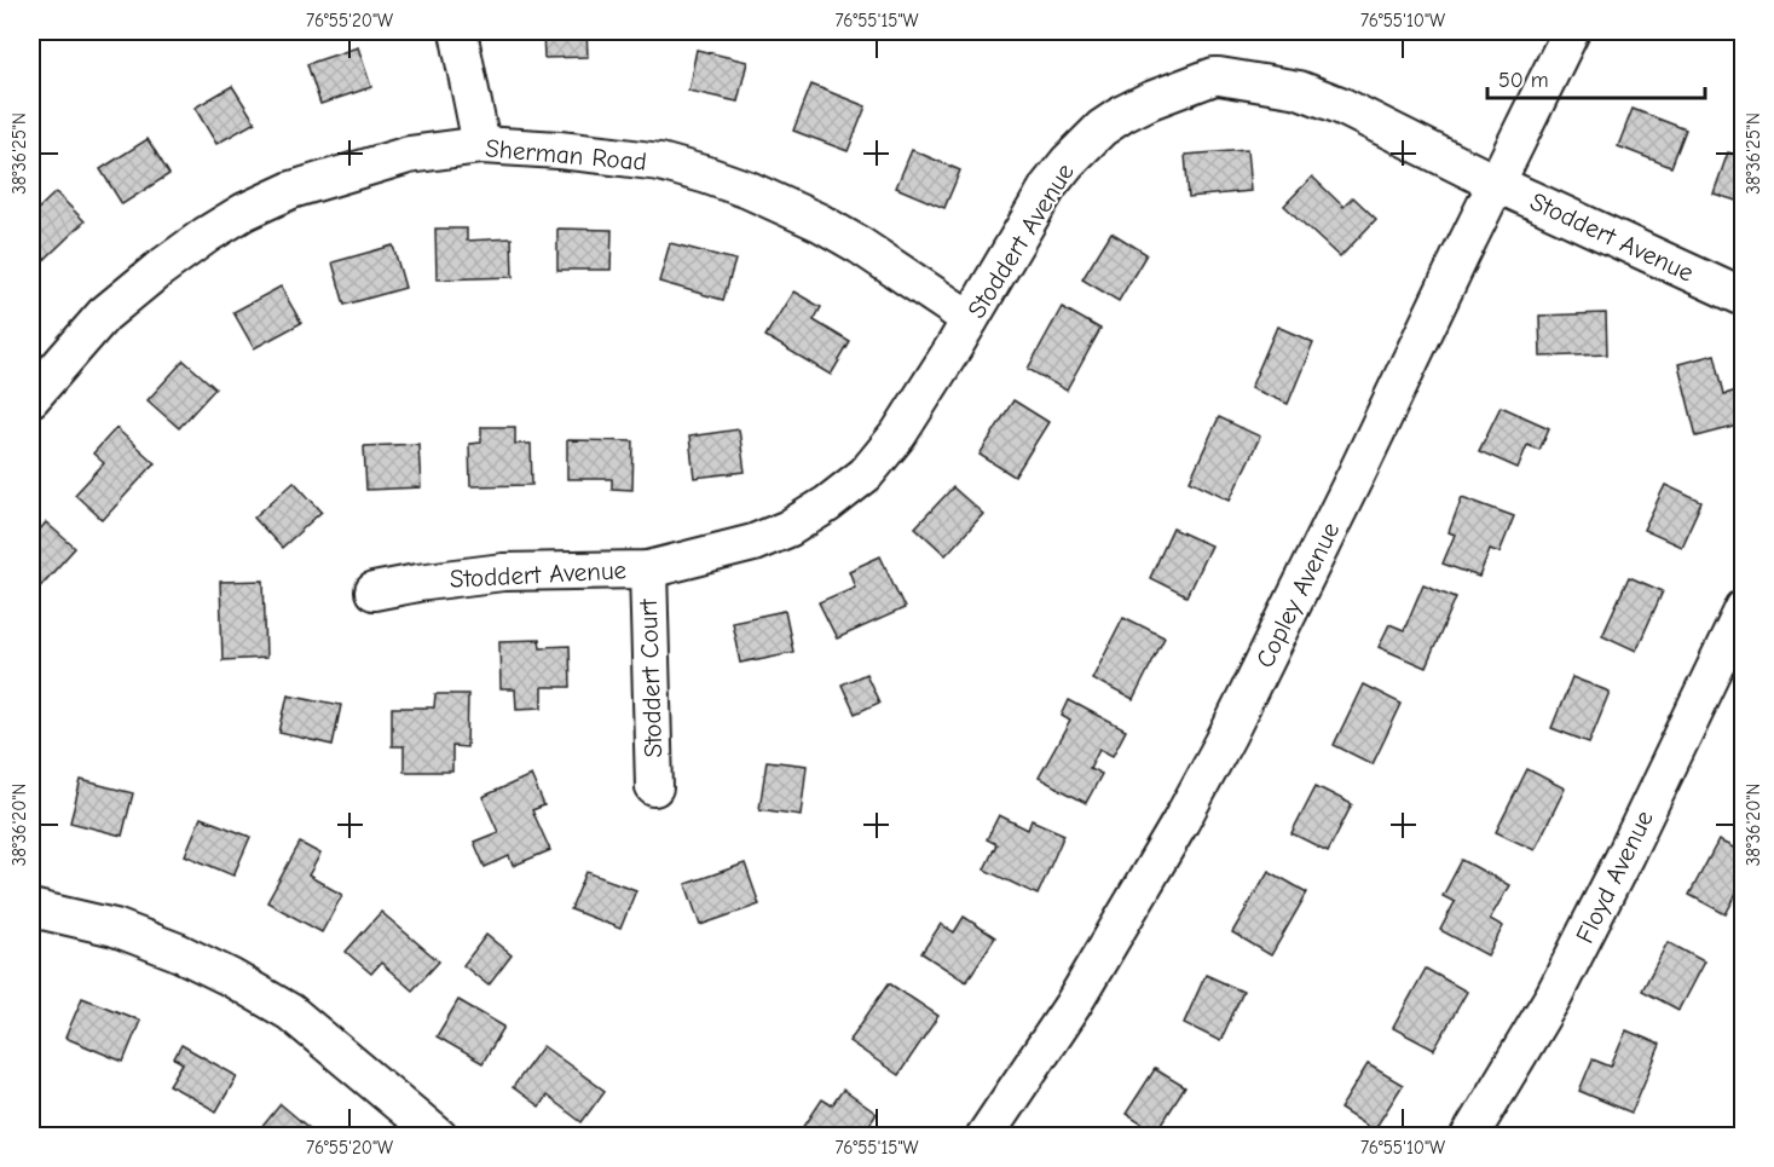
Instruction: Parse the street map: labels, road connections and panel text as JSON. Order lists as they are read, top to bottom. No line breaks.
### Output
{"streets":{"street":["Sherman Road","Stoddert Avenue","Copley Avenue","Stoddert Court","Floyd Avenue"]},"crossings":[["Sherman Road","Stoddert Avenue"],["Stoddert Avenue","Copley Avenue"],["Stoddert Avenue","Stoddert Court"]],"scale_bar":"50 m","coordinates":["76°55'20\"W","76°55'15\"W","76°55'10\"W","38°36'25\"N","38°36'20\"N"]}
